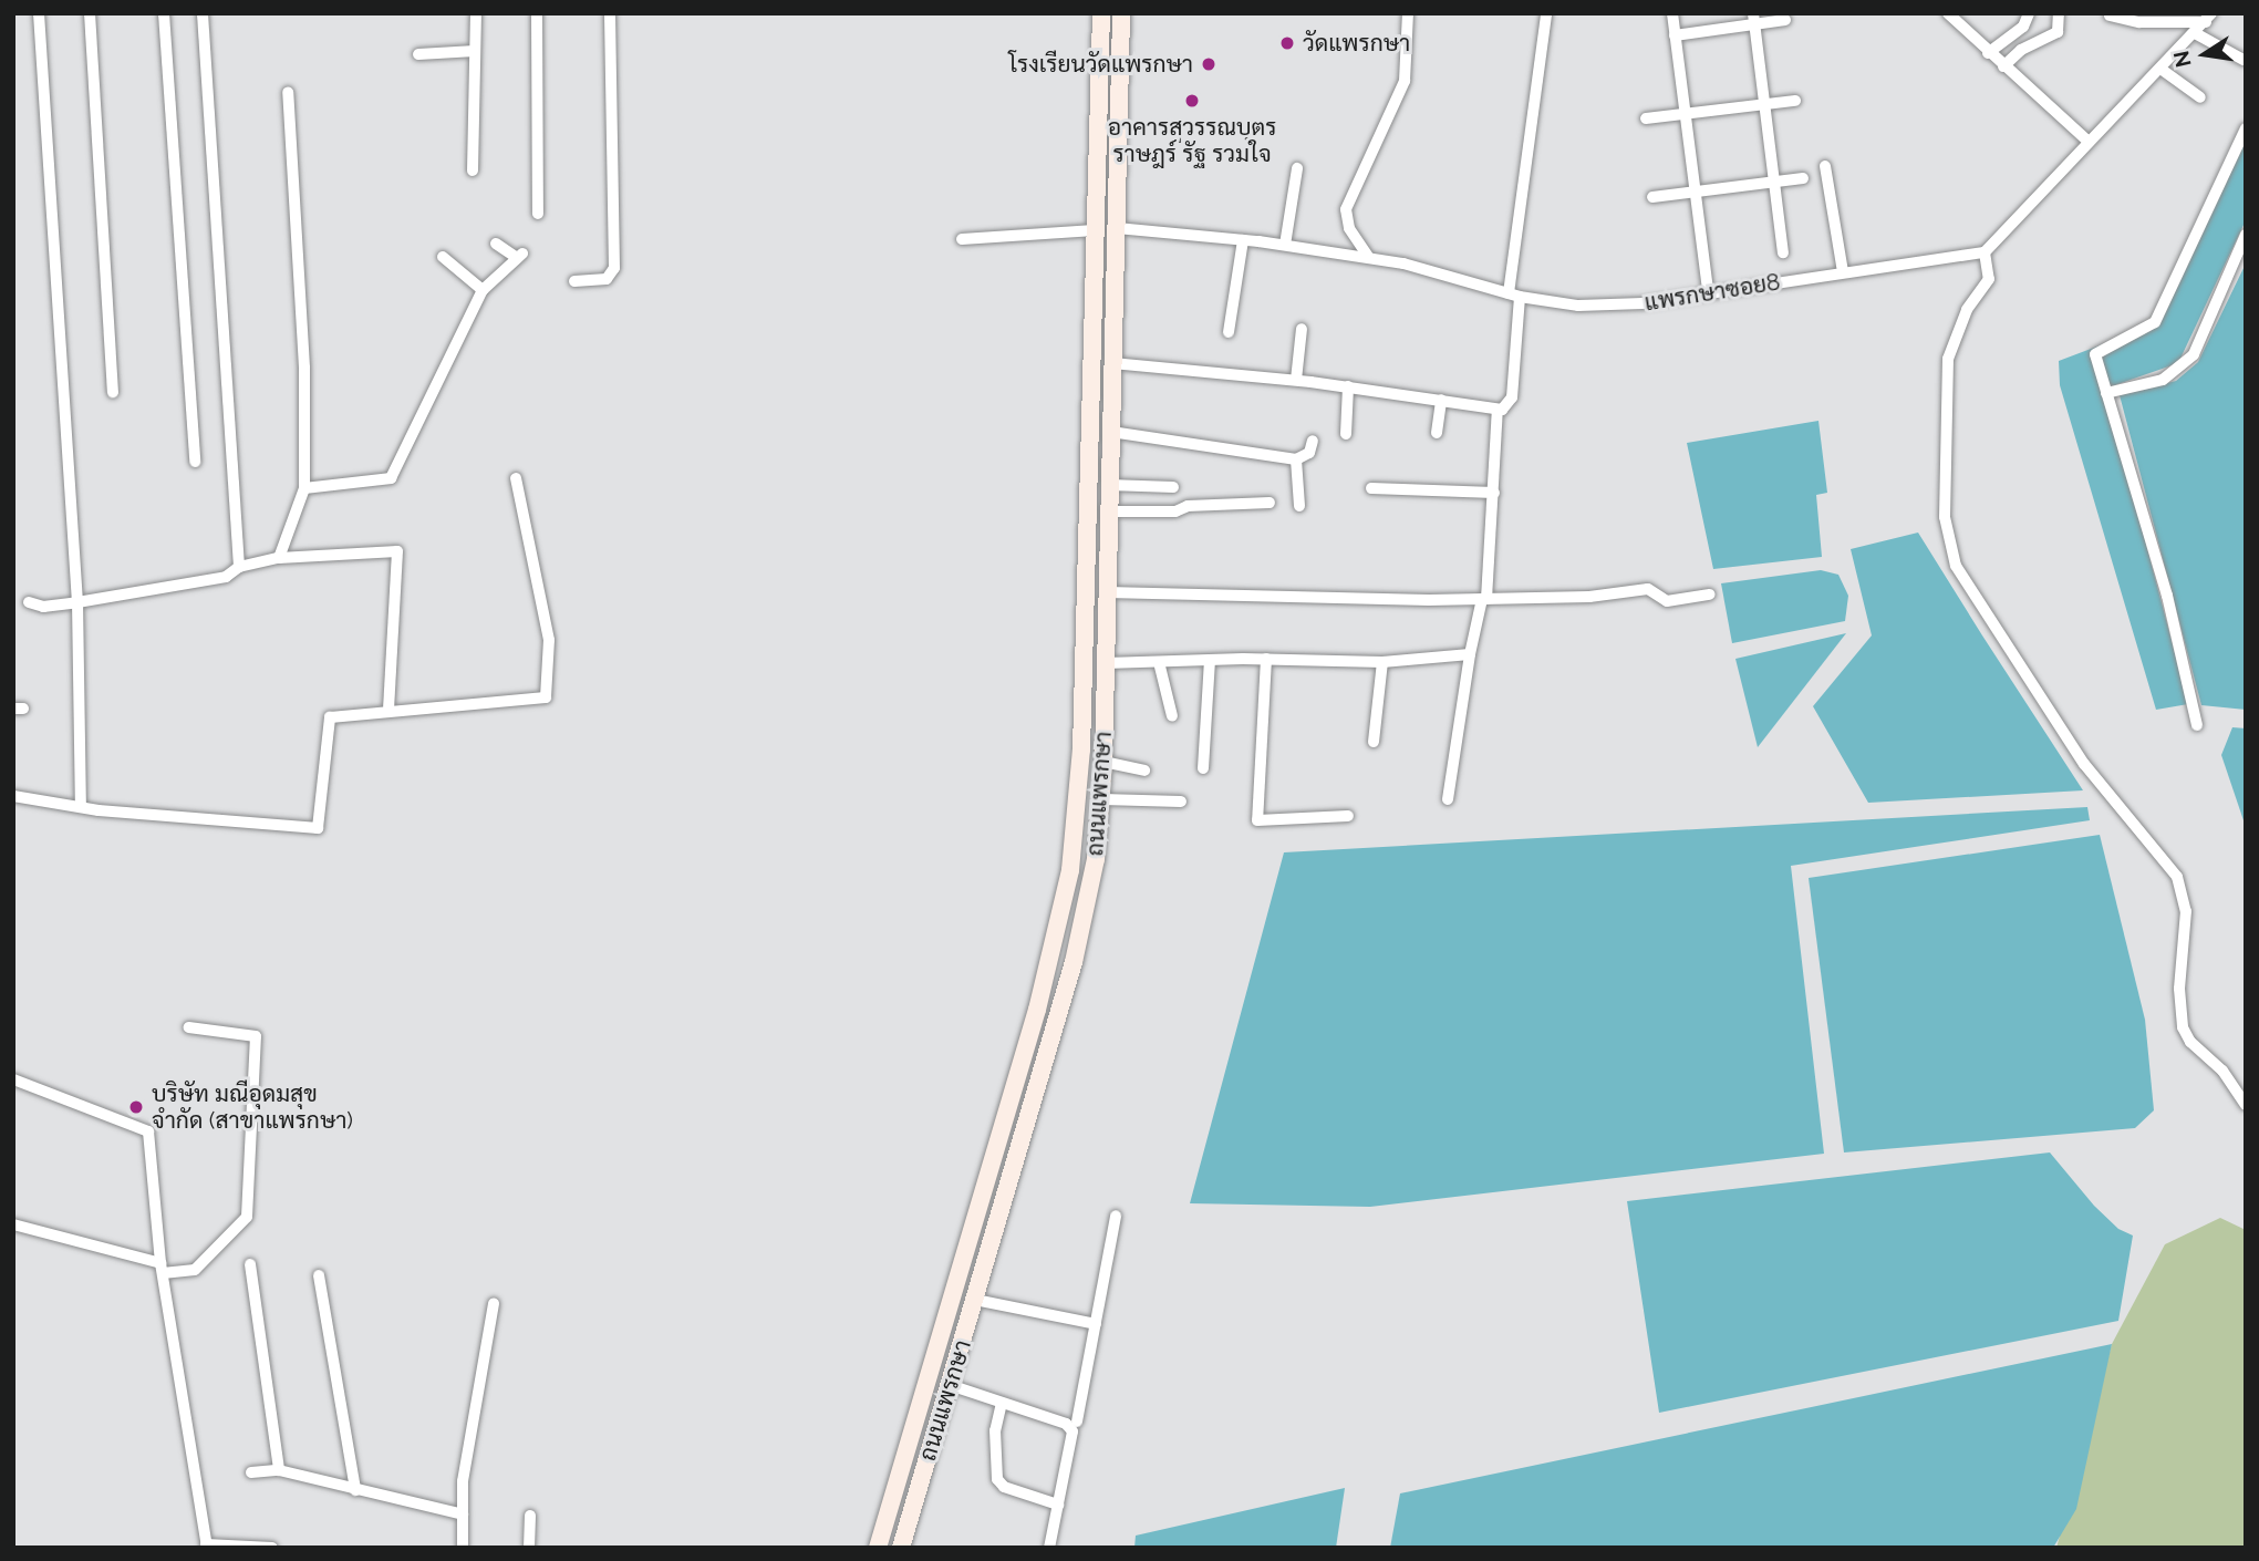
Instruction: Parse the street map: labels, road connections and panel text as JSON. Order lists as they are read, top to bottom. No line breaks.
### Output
{"streets":{"main road":["ถนนแพรกษา"],"street":["แพรกษาซอย8"]},"crossings":[["แพรกษาซอย8","ถนนแพรกษา"]],"places":["วัดแพรกษา","โรงเรียนวัดแพรกษา","อาคารสุวรรณบุตร ราษฎร์ รัฐ รวมใจ","บริษัท มณีอุดมสุข จำกัด (สาขาแพรกษา)"],"north":"left"}
